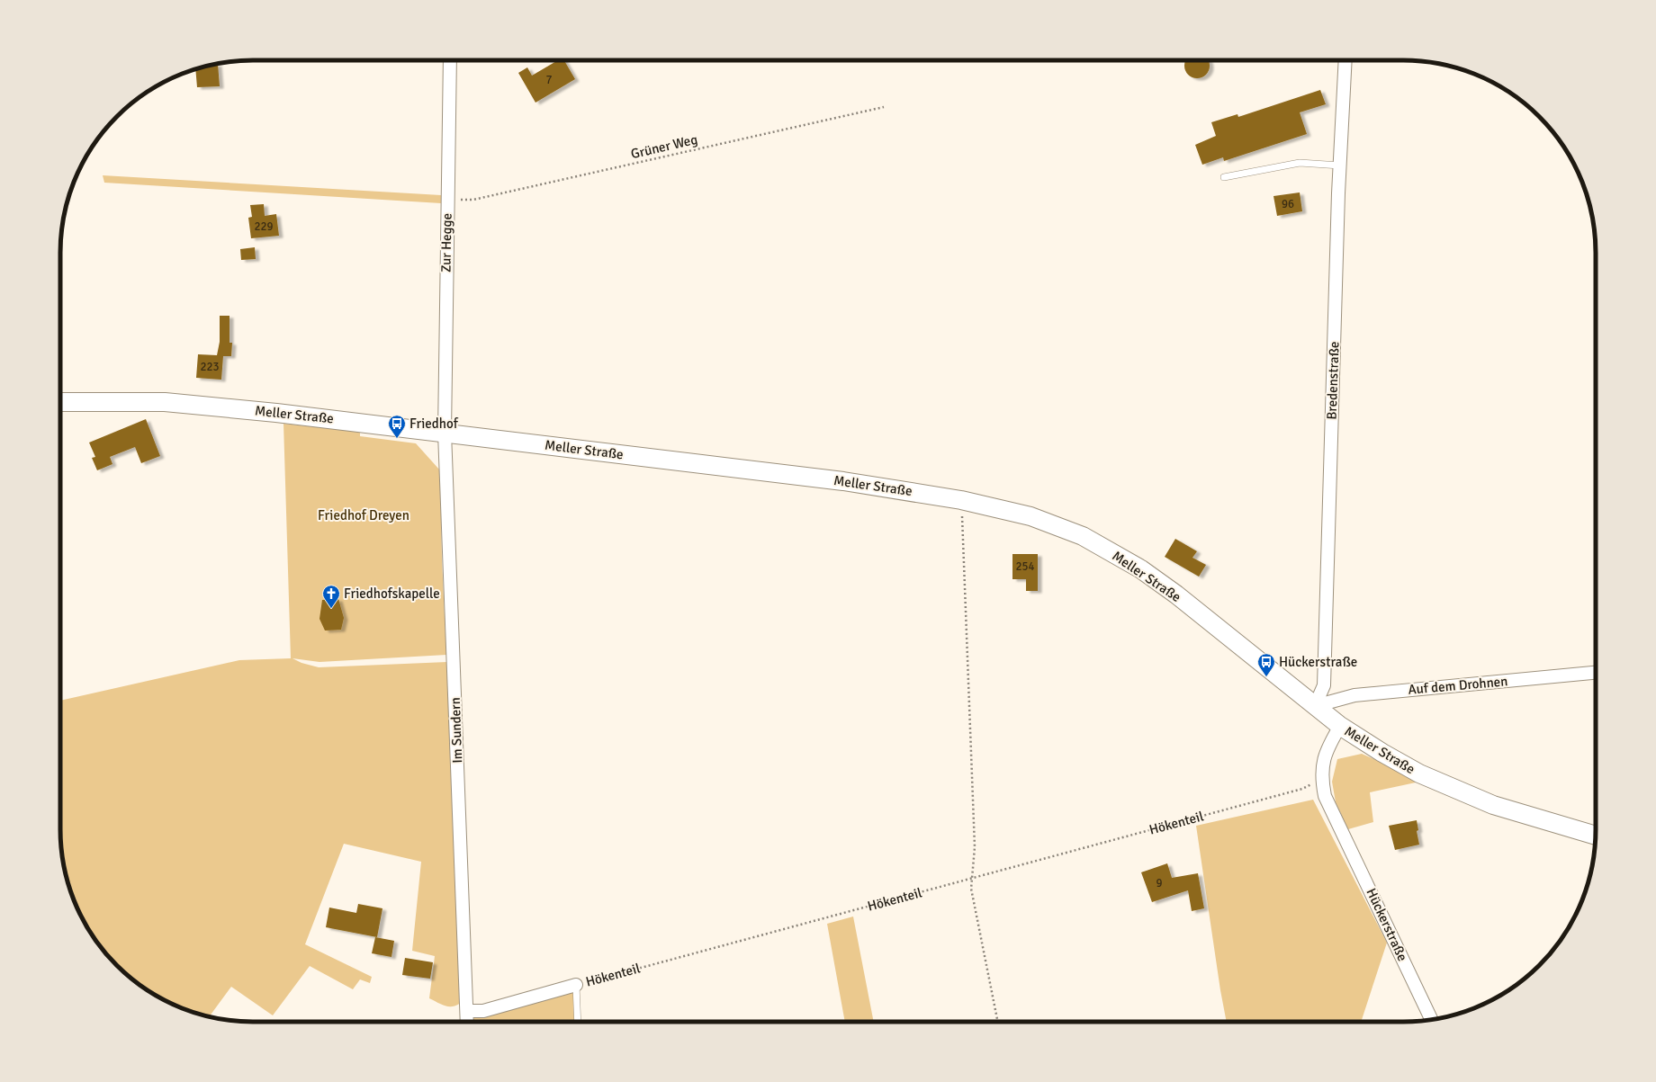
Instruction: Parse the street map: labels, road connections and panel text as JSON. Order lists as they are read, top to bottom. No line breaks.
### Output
{"streets":{"main road":["Meller Straße"],"street":["Zur Hegge","Bredenstraße","Auf dem Drohnen","Im Sundern","Hökenteil","Hückerstraße"],"path":["Grüner Weg"]},"crossings":[["Grüner Weg","Zur Hegge"],["Zur Hegge","Meller Straße"],["Zur Hegge","Im Sundern"],["Bredenstraße","Meller Straße"],["Bredenstraße","Auf dem Drohnen"],["Meller Straße","Auf dem Drohnen"],["Meller Straße","Im Sundern"],["Meller Straße","Hückerstraße"],["Im Sundern","Hökenteil"],["Hökenteil","Hückerstraße"]],"parks":["Friedhof Dreyen"],"places":{"bus stop":["Friedhof","Hückerstraße"],"church":["Friedhofskapelle"]},"house_numbers":["7","96","229","223","254","9"]}
